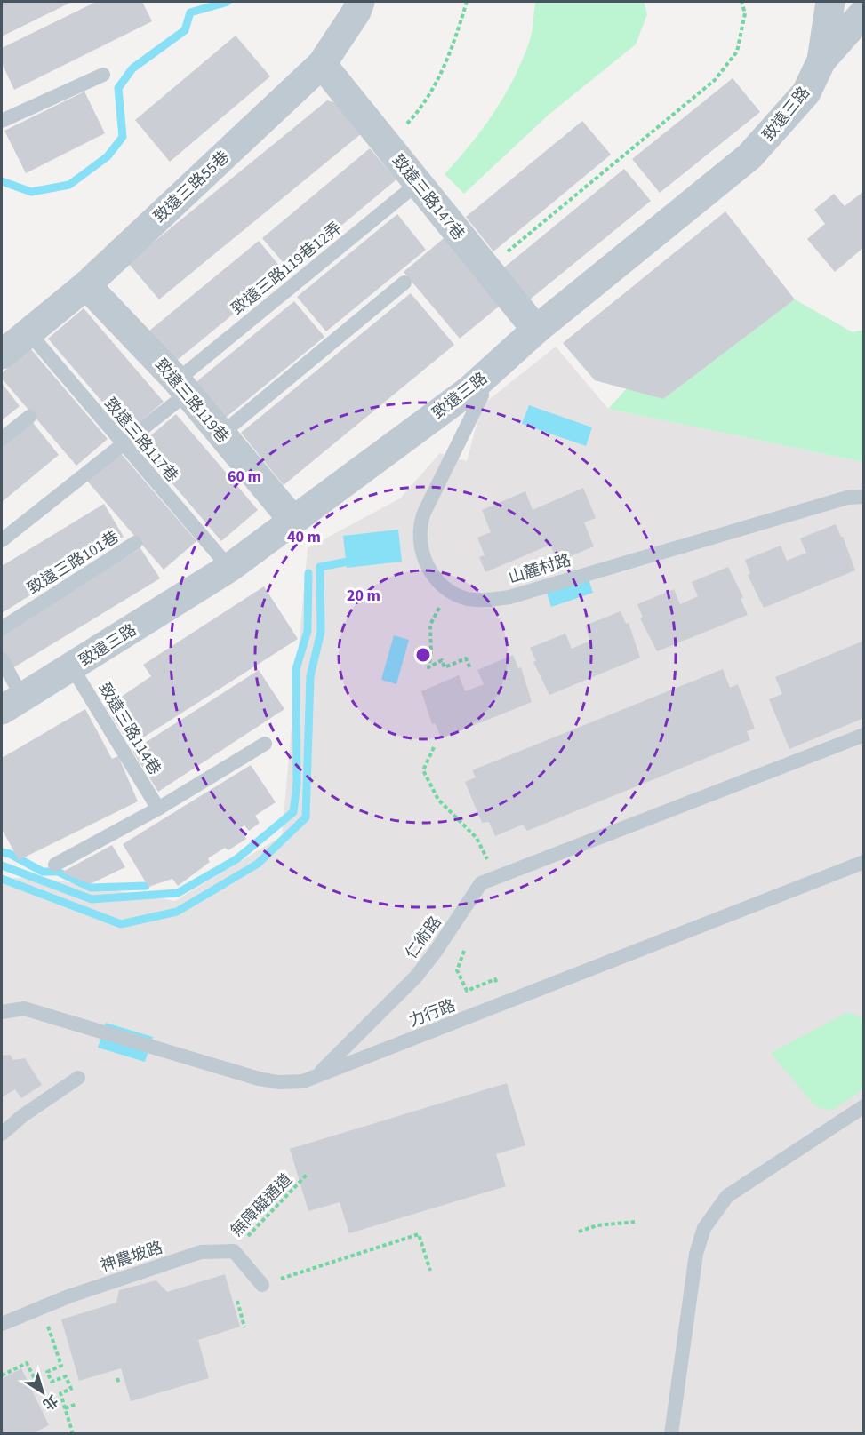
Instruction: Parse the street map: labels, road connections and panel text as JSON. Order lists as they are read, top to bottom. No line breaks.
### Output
{"streets":{"street":["致遠三路","致遠三路55巷","致遠三路147巷","致遠三路119巷"],"lane":["致遠三路119巷12弄","致遠三路117巷","致遠三路101巷","山麓村路","致遠三路114巷","仁術路","力行路","神農坡路"],"path":["無障礙通道"]},"crossings":[["致遠三路","致遠三路147巷"],["致遠三路","致遠三路119巷"],["致遠三路","致遠三路117巷"],["致遠三路","致遠三路114巷"],["致遠三路55巷","致遠三路147巷"],["致遠三路55巷","致遠三路119巷"],["致遠三路55巷","致遠三路117巷"],["致遠三路147巷","致遠三路119巷12弄"],["致遠三路119巷12弄","致遠三路119巷"],["致遠三路119巷12弄","致遠三路117巷"],["仁術路","力行路"],["無障礙通道","神農坡路"]],"north":"bottom right","rings":["60 m","40 m","20 m"]}
